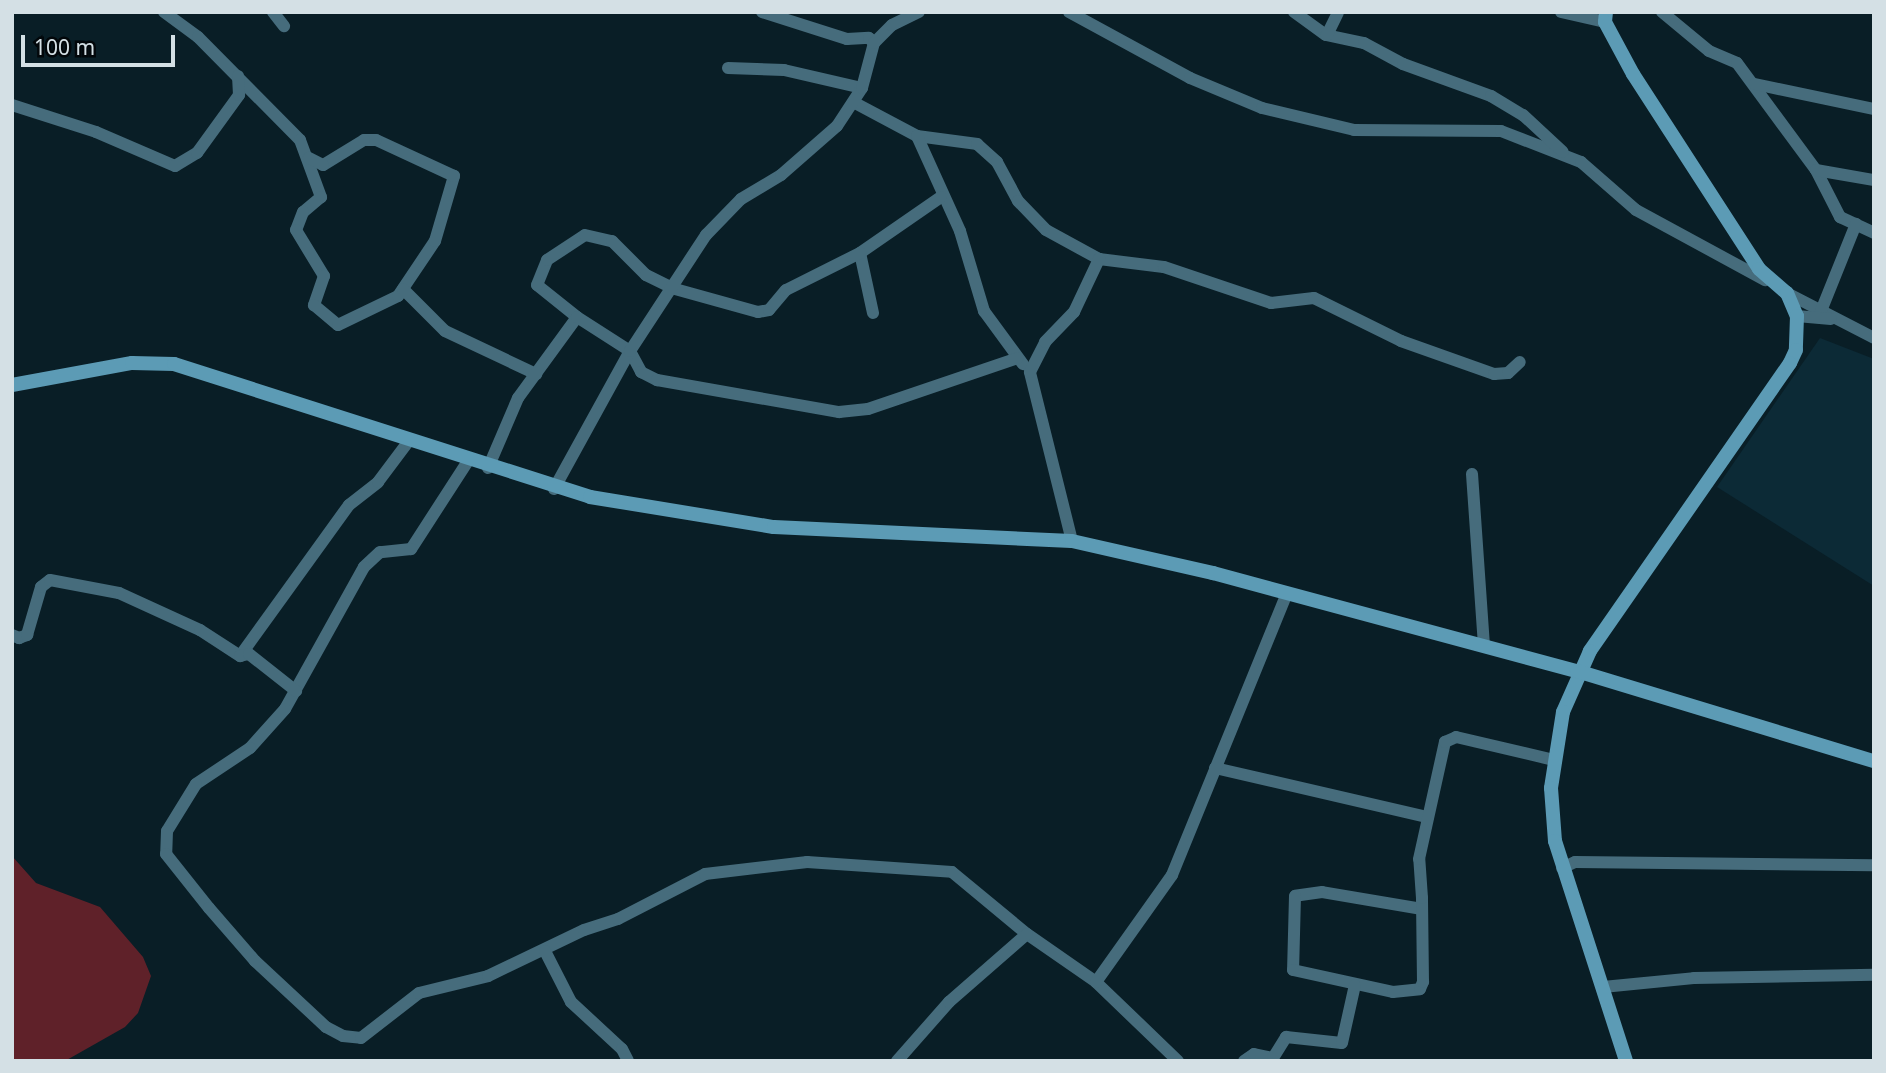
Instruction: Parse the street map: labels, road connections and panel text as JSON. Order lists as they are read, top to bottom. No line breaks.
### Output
{"scale_bar":"100 m"}
